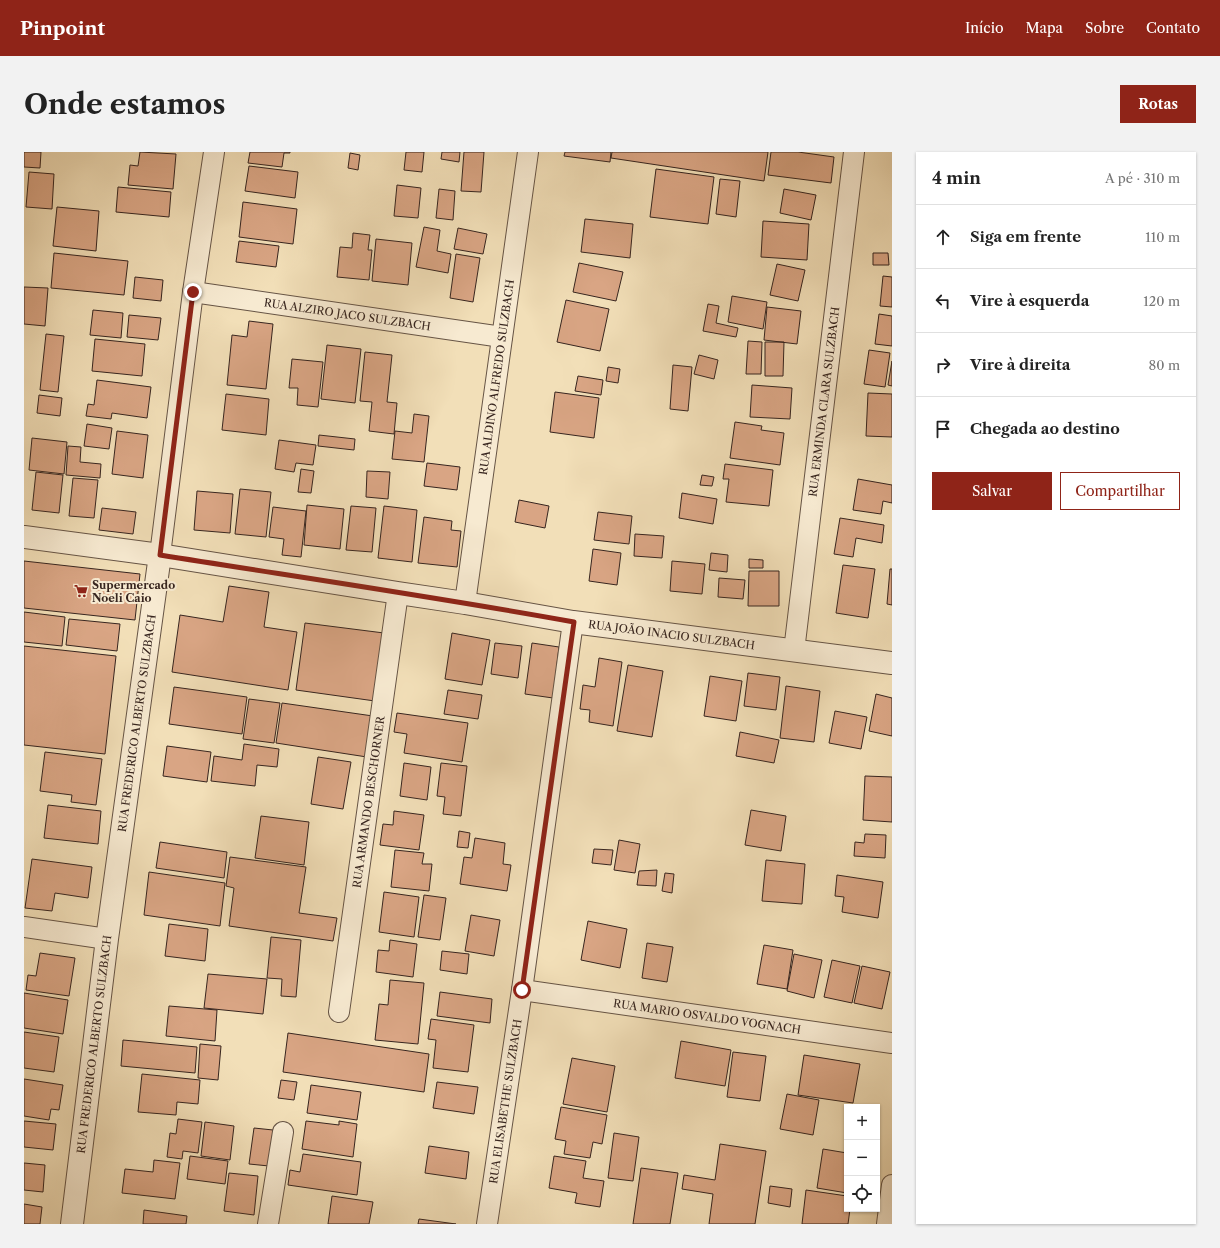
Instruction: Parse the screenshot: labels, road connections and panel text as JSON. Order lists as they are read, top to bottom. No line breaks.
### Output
{"streets":{"street":["RUA ALZIRO JACO SULZBACH","RUA ALDINO ALFREDO SULZBACH","RUA ERMINDA CLARA SULZBACH","RUA JOÃO INACIO SULZBACH","RUA FREDERICO ALBERTO SULZBACH","RUA ARMANDO BESCHORNER","RUA MARIO OSVALDO VOGNACH","RUA ELISABETHE SULZBACH"]},"crossings":[["RUA ALZIRO JACO SULZBACH","RUA ALDINO ALFREDO SULZBACH"],["RUA ALZIRO JACO SULZBACH","RUA FREDERICO ALBERTO SULZBACH"],["RUA ALDINO ALFREDO SULZBACH","RUA JOÃO INACIO SULZBACH"],["RUA ERMINDA CLARA SULZBACH","RUA JOÃO INACIO SULZBACH"],["RUA JOÃO INACIO SULZBACH","RUA FREDERICO ALBERTO SULZBACH"],["RUA JOÃO INACIO SULZBACH","RUA ARMANDO BESCHORNER"],["RUA JOÃO INACIO SULZBACH","RUA ELISABETHE SULZBACH"],["RUA MARIO OSVALDO VOGNACH","RUA ELISABETHE SULZBACH"]],"places":{"supermarket":["Supermercado Noeli Caio"]},"page":{"header":"Pinpoint","nav":["Início","Mapa","Sobre","Contato"],"buttons":["Rotas",["Salvar","Compartilhar"]],"title":"Onde estamos","heading":["4 min","A pé · 310 m"],"list":[["Siga em frente","110 m"],["Vire à esquerda","120 m"],["Vire à direita","80 m"],"Chegada ao destino"],"map_buttons":["+","−"]}}
